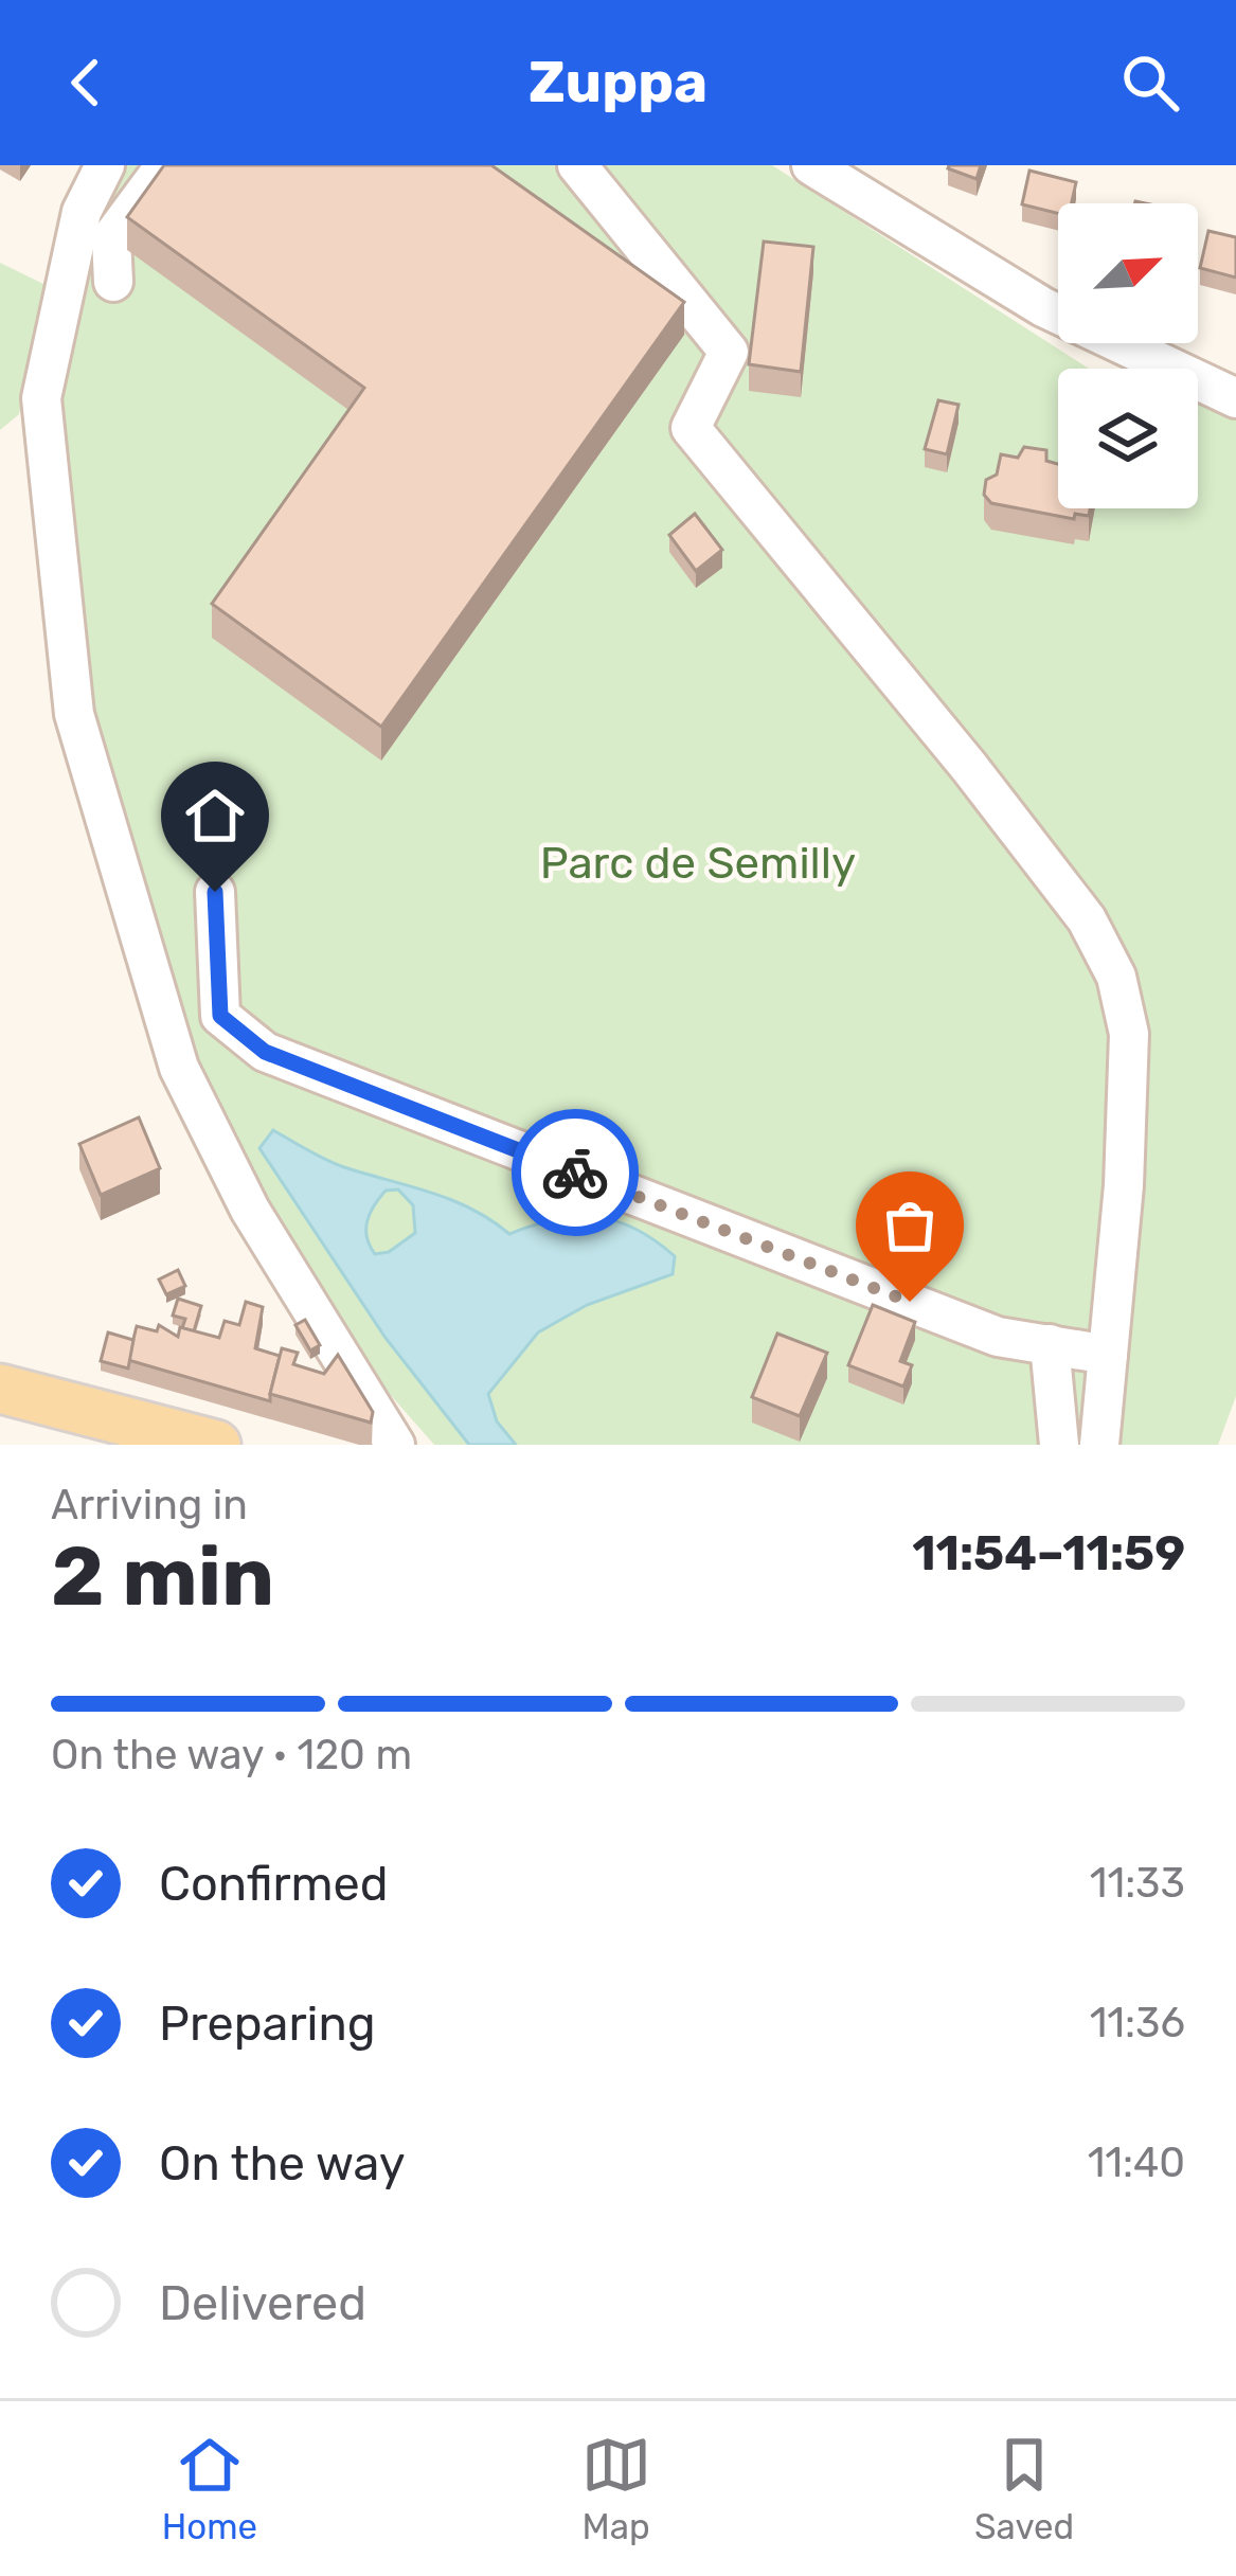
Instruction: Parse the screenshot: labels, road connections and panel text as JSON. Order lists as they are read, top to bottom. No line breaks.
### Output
{"parks":["Parc de Semilly"],"north":"top right","page":{"header":"Zuppa","heading":["2 min","Arriving in","11:54–11:59"],"bar":"On the way · 120 m","list":[["Confirmed","11:33"],["Preparing","11:36"],["On the way","11:40"],"Delivered"],"tabs":["Home","Map","Saved"]}}
